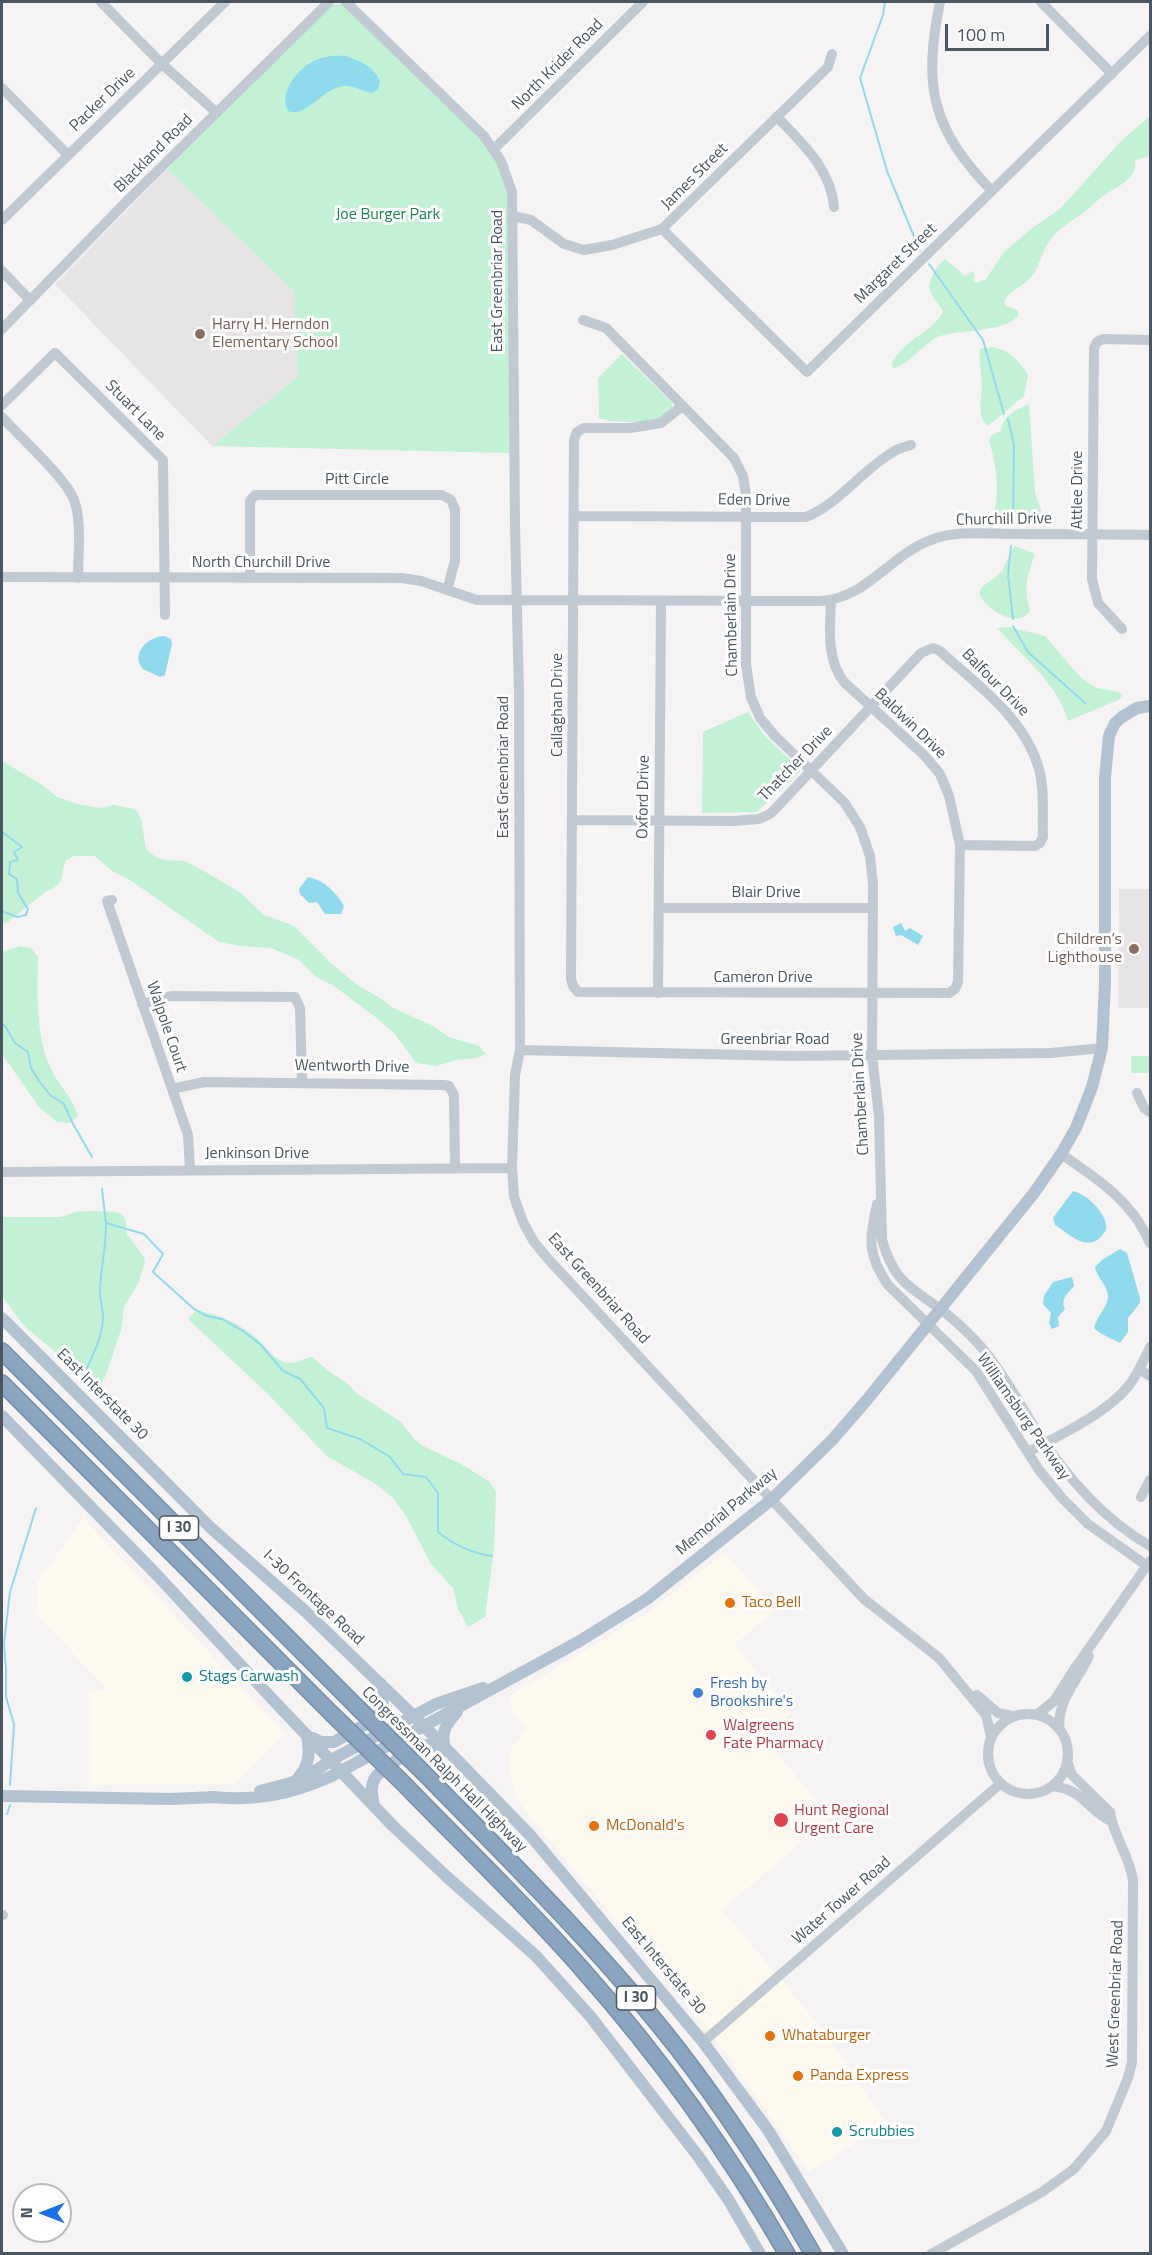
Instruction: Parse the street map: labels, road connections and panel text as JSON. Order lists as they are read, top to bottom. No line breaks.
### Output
{"streets":{"highway":["I 30","Congressman Ralph Hall Highway"],"main road":["East Interstate 30","Memorial Parkway","I-30 Frontage Road"],"street":["North Krider Road","Packer Drive","Blackland Road","James Street","Margaret Street","East Greenbriar Road","Stuart Lane","Pitt Circle","Attlee Drive","Eden Drive","Churchill Drive","North Churchill Drive","Chamberlain Drive","Balfour Drive","Callaghan Drive","Baldwin Drive","Thatcher Drive","Oxford Drive","Blair Drive","Cameron Drive","Walpole Court","Greenbriar Road","Wentworth Drive","Jenkinson Drive","Williamsburg Parkway","Water Tower Road","West Greenbriar Road"]},"crossings":[["North Krider Road","East Greenbriar Road"],["James Street","Margaret Street"],["James Street","East Greenbriar Road"],["East Greenbriar Road","Churchill Drive"],["East Greenbriar Road","North Churchill Drive"],["East Greenbriar Road","Greenbriar Road"],["East Greenbriar Road","Jenkinson Drive"],["East Greenbriar Road","Memorial Parkway"],["Stuart Lane","North Churchill Drive"],["Pitt Circle","North Churchill Drive"],["Attlee Drive","Churchill Drive"],["Eden Drive","Chamberlain Drive"],["Eden Drive","Callaghan Drive"],["Churchill Drive","North Churchill Drive"],["Churchill Drive","Chamberlain Drive"],["Churchill Drive","Callaghan Drive"],["Churchill Drive","Baldwin Drive"],["Churchill Drive","Oxford Drive"],["Chamberlain Drive","Callaghan Drive"],["Chamberlain Drive","Thatcher Drive"],["Chamberlain Drive","Blair Drive"],["Chamberlain Drive","Cameron Drive"],["Chamberlain Drive","Greenbriar Road"],["Chamberlain Drive","Williamsburg Parkway"],["Chamberlain Drive","Memorial Parkway"],["Balfour Drive","Baldwin Drive"],["Balfour Drive","Thatcher Drive"],["Callaghan Drive","Thatcher Drive"],["Callaghan Drive","Cameron Drive"],["Baldwin Drive","Thatcher Drive"],["Baldwin Drive","Cameron Drive"],["Thatcher Drive","Oxford Drive"],["Oxford Drive","Blair Drive"],["Oxford Drive","Cameron Drive"],["Walpole Court","Wentworth Drive"],["Walpole Court","Jenkinson Drive"],["Wentworth Drive","Jenkinson Drive"],["East Interstate 30","I-30 Frontage Road"],["East Interstate 30","Water Tower Road"],["Williamsburg Parkway","Memorial Parkway"],["Water Tower Road","West Greenbriar Road"]],"parks":["Joe Burger Park"],"places":["Harry H. Herndon Elementary School","Children’s Lighthouse","Taco Bell","Stags Carwash","Fresh by Brookshire's","Walgreens Fate Pharmacy","Hunt Regional Urgent Care","McDonald's","Whataburger","Panda Express","Scrubbies"],"scale_bar":"100 m","north":"left"}
